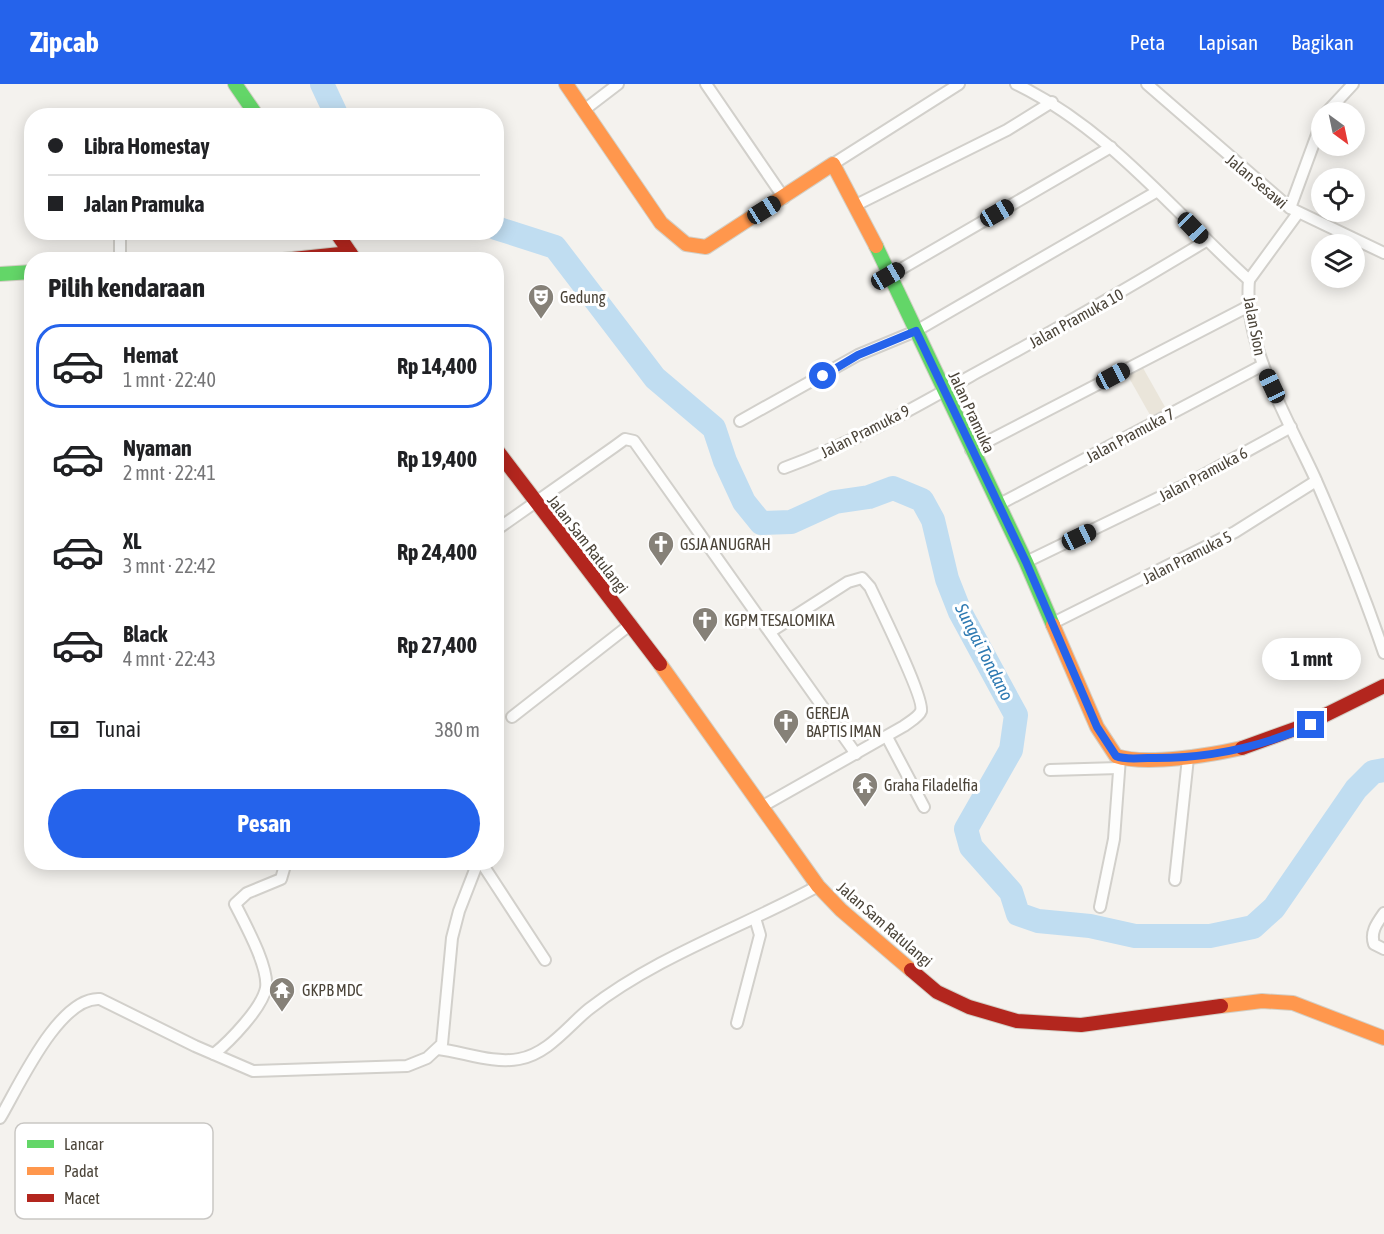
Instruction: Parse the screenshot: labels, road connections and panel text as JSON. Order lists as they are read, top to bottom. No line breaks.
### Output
{"streets":{"street":["Jalan Sesawi","Jalan Pramuka 10","Jalan Sion","Jalan Pramuka","Jalan Pramuka 9","Jalan Pramuka 7","Jalan Pramuka 6","Jalan Sam Ratulangi","Jalan Pramuka 5"]},"crossings":[["Jalan Pramuka 10","Jalan Sion"],["Jalan Pramuka 10","Jalan Pramuka"],["Jalan Pramuka 10","Jalan Pramuka 9"],["Jalan Sion","Jalan Pramuka 7"],["Jalan Sion","Jalan Pramuka 6"],["Jalan Sion","Jalan Pramuka 5"],["Jalan Pramuka","Jalan Pramuka 9"],["Jalan Pramuka","Jalan Pramuka 7"],["Jalan Pramuka","Jalan Pramuka 6"],["Jalan Pramuka","Jalan Pramuka 5"]],"water":["Sungai Tondano"],"places":{"theatre":["Gedung"],"church":["GSJA ANUGRAH","KGPM TESALOMIKA","GEREJA BAPTIS IMAN"],"temple":["Graha Filadelfia","GKPB MDC"]},"legend":["Lancar","Padat","Macet"],"north":"bottom right","page":{"header":"Zipcab","nav":["Peta","Lapisan","Bagikan"],"banner":["Libra Homestay","Jalan Pramuka"],"heading":"Pilih kendaraan","list":[{"name":"Hemat","note":"1 mnt · 22:40","value":"Rp 14,400"},{"name":"Nyaman","note":"2 mnt · 22:41","value":"Rp 19,400"},{"name":"XL","note":"3 mnt · 22:42","value":"Rp 24,400"},{"name":"Black","note":"4 mnt · 22:43","value":"Rp 27,400"}],"bubble":"1 mnt","pay":["Tunai","380 m"],"buttons":"Pesan"}}
